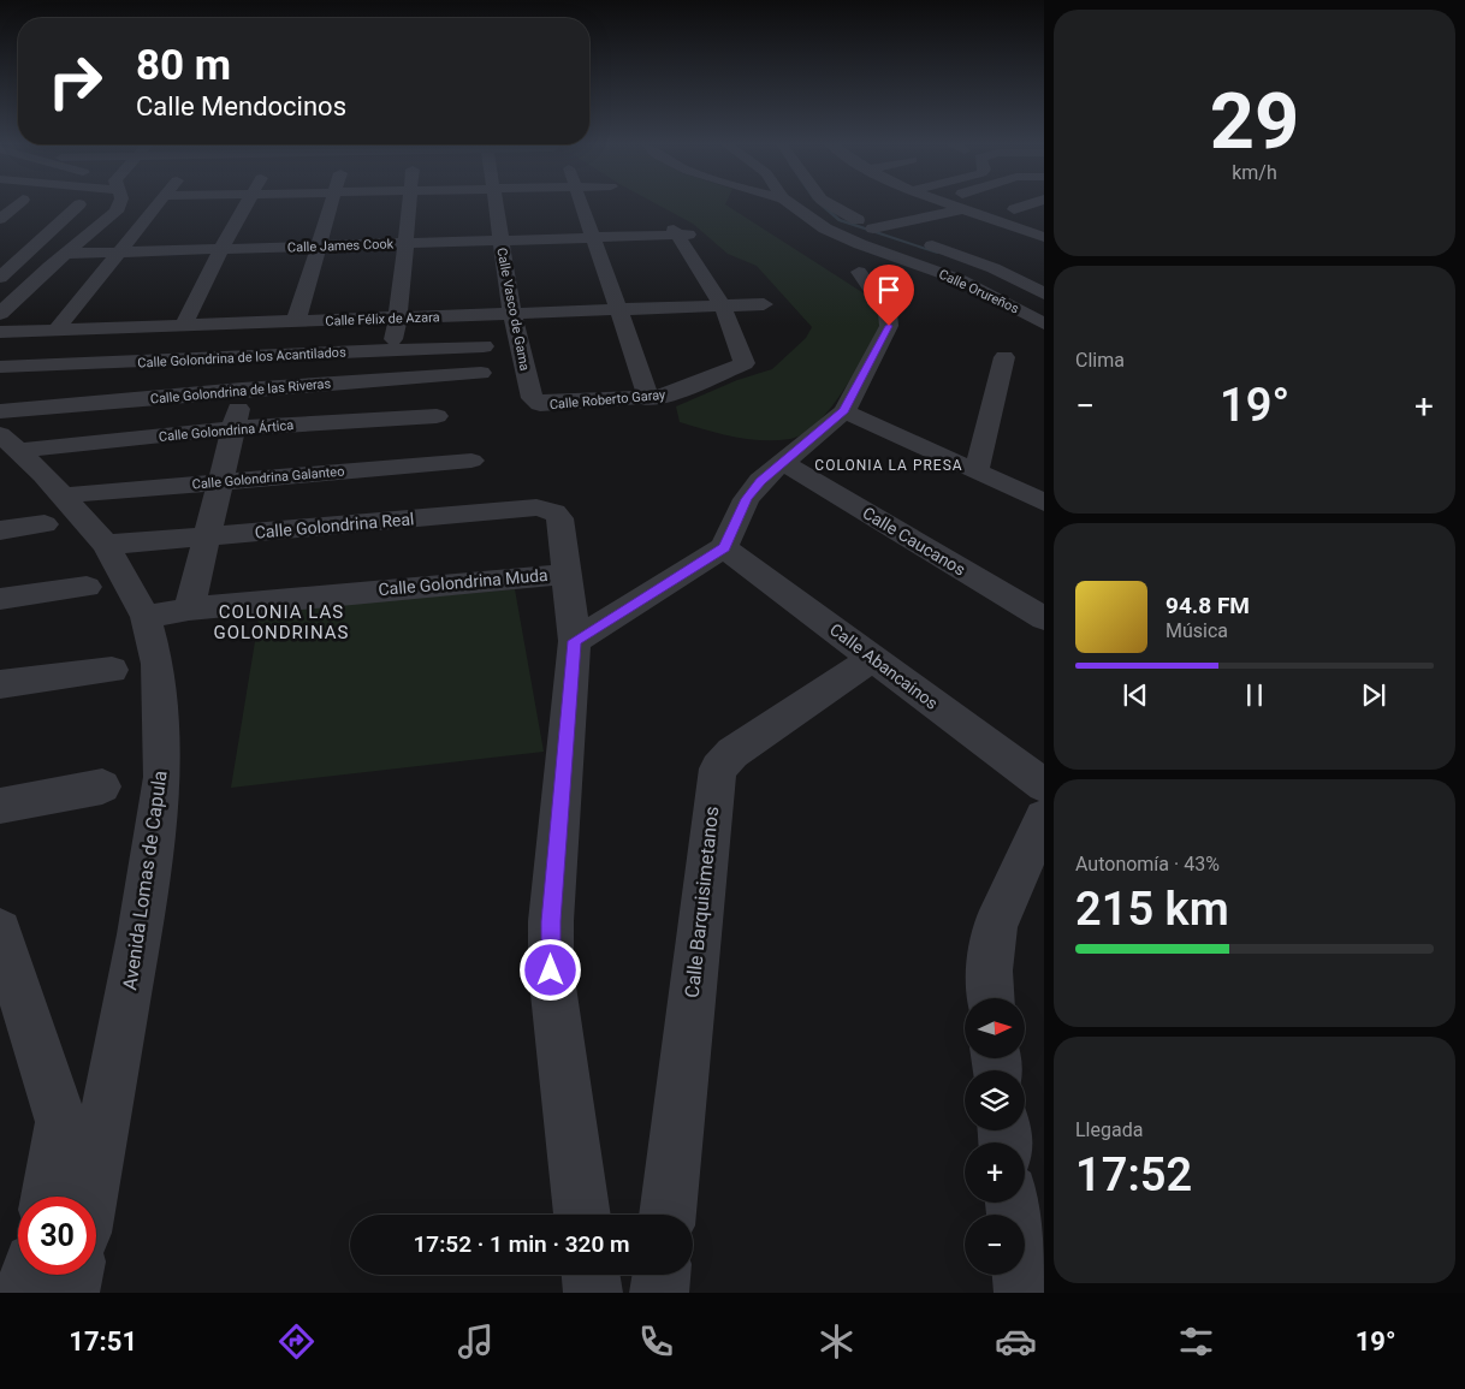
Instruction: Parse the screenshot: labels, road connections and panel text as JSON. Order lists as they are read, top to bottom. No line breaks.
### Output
{"streets":{"street":["Calle James Cook","Calle Orureños","Calle Vasco de Gama","Calle Félix de Azara","Calle Golondrina de los Acantilados","Calle Golondrina de las Riveras","Calle Roberto Garay","Calle Golondrina Ártica","Calle Golondrina Galanteo","Calle Golondrina Real","Calle Caucanos","Calle Golondrina Muda","Calle Abancainos","Avenida Lomas de Capula","Calle Barquisimetanos"]},"crossings":[["Calle James Cook","Calle Vasco de Gama"],["Calle James Cook","Calle Félix de Azara"],["Calle James Cook","Calle Roberto Garay"],["Calle Vasco de Gama","Calle Félix de Azara"],["Calle Vasco de Gama","Calle Roberto Garay"],["Calle Félix de Azara","Calle Roberto Garay"],["Calle Golondrina Ártica","Avenida Lomas de Capula"],["Calle Golondrina Galanteo","Avenida Lomas de Capula"],["Calle Golondrina Real","Calle Golondrina Muda"],["Calle Golondrina Real","Avenida Lomas de Capula"],["Calle Golondrina Muda","Avenida Lomas de Capula"],["Calle Abancainos","Calle Barquisimetanos"]],"districts":["COLONIA LA PRESA","COLONIA LAS GOLONDRINAS"],"north":"right","page":{"tile":[["29","km/h"],"Clima",["Autonomía · 43%","215 km"],["Llegada","17:52"]],"turn":["80 m","Calle Mendocinos"],"heat":["−","19°","+"],"song":["94.8 FM","Música"],"map_buttons":["+","−"],"limit":"30","trip":"17:52 · 1 min · 320 m","tabs":["17:51","19°"]}}
